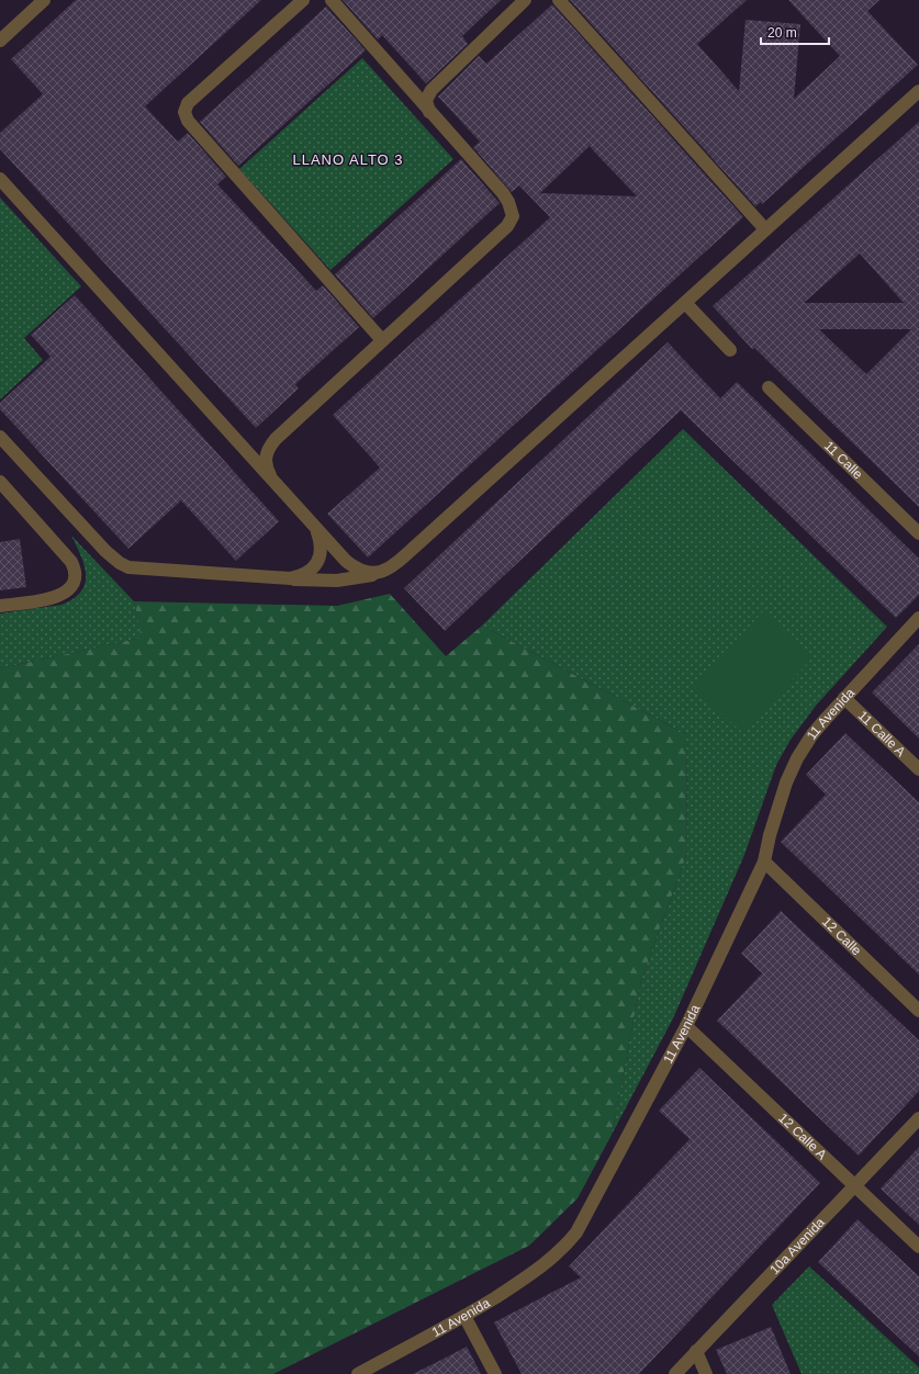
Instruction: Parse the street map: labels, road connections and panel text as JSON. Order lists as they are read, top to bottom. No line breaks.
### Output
{"streets":{"street":["11 Calle","11 Avenida","11 Calle A","12 Calle","12 Calle A","10a Avenida"]},"crossings":[["11 Avenida","11 Calle A"],["11 Avenida","12 Calle"],["11 Avenida","12 Calle A"],["12 Calle A","10a Avenida"]],"districts":["LLANO ALTO 3"],"scale_bar":"20 m"}
